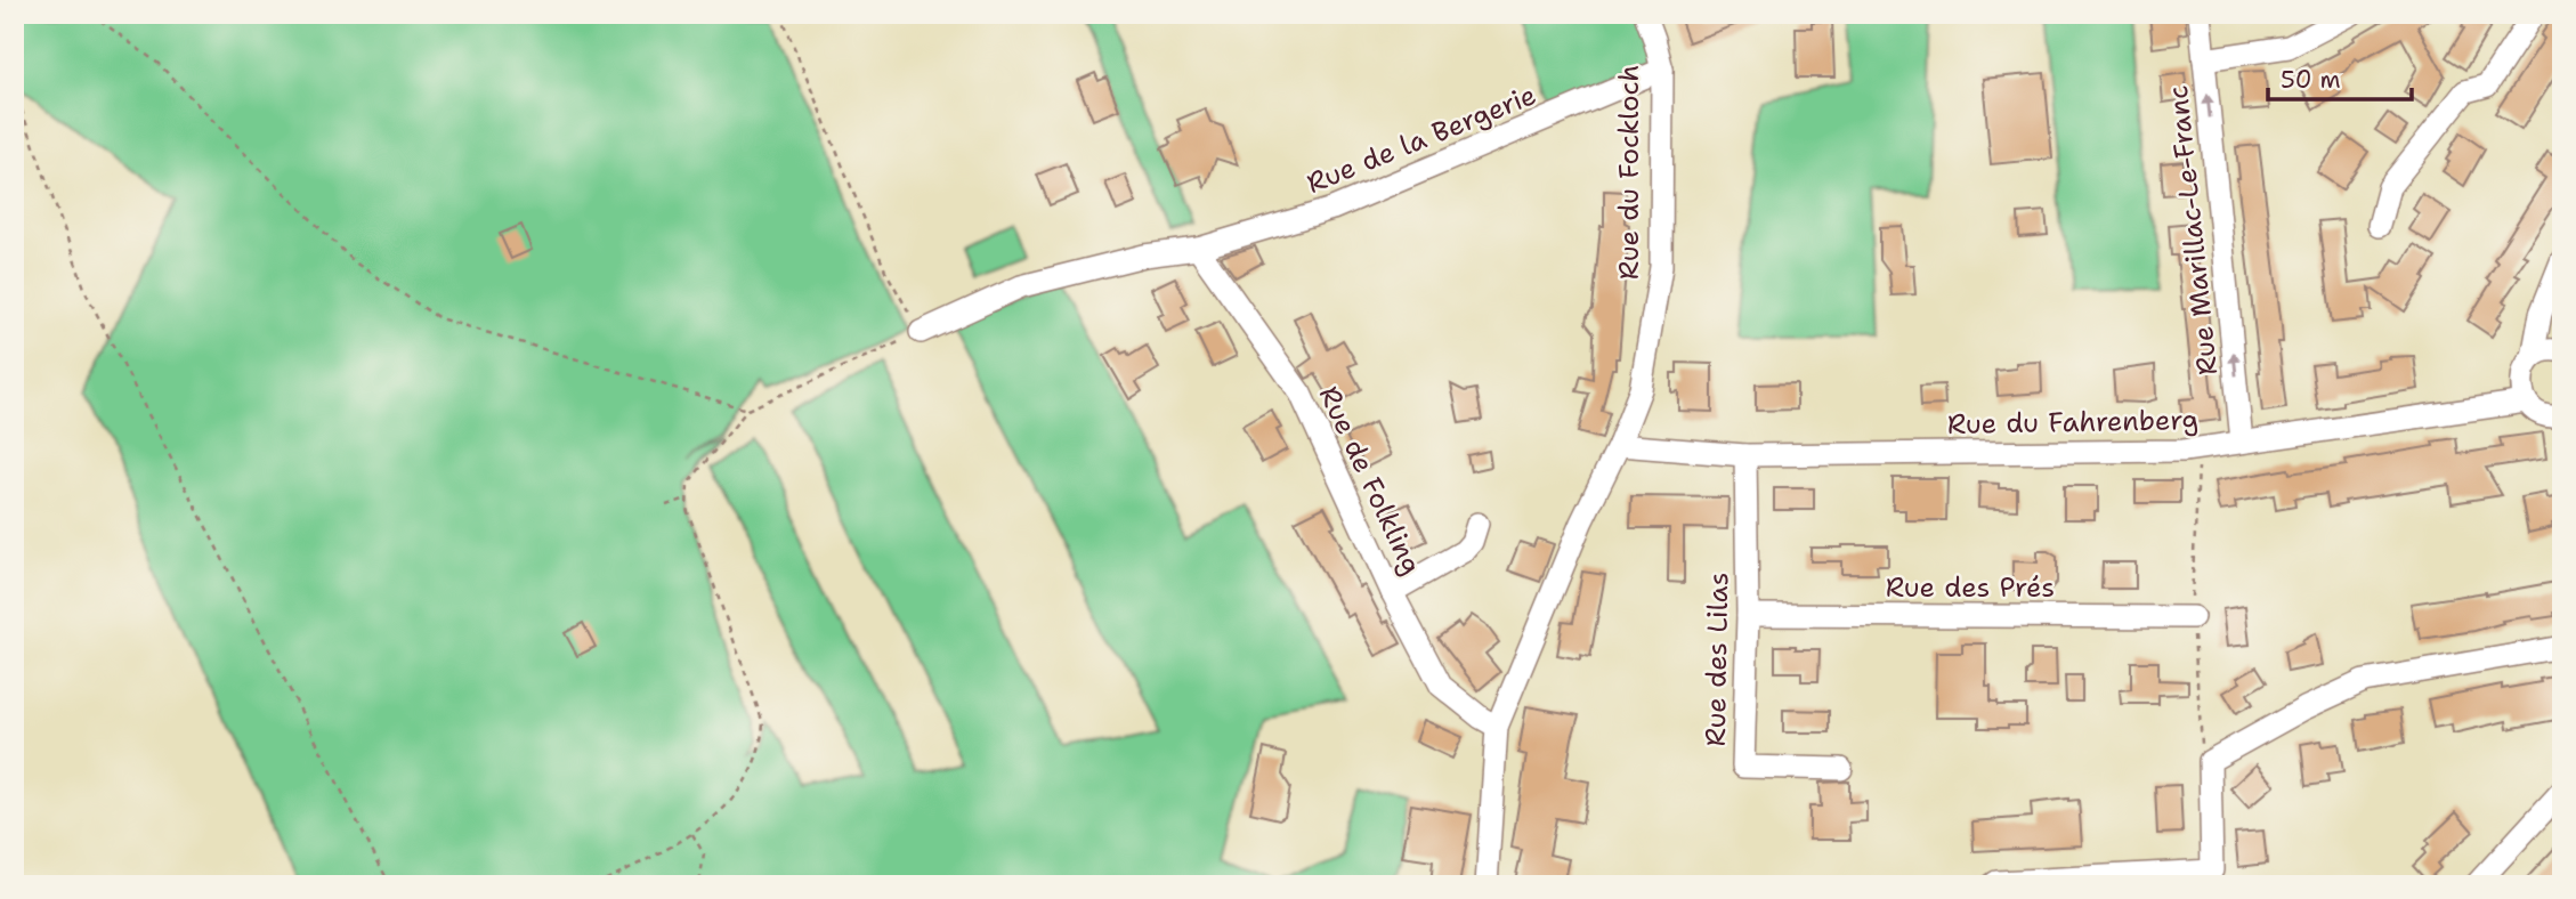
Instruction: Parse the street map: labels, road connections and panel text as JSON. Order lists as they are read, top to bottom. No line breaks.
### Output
{"streets":{"street":["Rue de la Bergerie","Rue du Fockloch","Rue Marillac-Le-Franc","Rue du Fahrenberg","Rue de Folkling","Rue des Prés","Rue des Lilas"]},"crossings":[["Rue de la Bergerie","Rue du Fockloch"],["Rue de la Bergerie","Rue de Folkling"],["Rue du Fockloch","Rue du Fahrenberg"],["Rue du Fockloch","Rue de Folkling"],["Rue Marillac-Le-Franc","Rue du Fahrenberg"],["Rue du Fahrenberg","Rue des Lilas"],["Rue des Prés","Rue des Lilas"]],"one_way":["Rue Marillac-Le-Franc"],"scale_bar":"50 m"}
